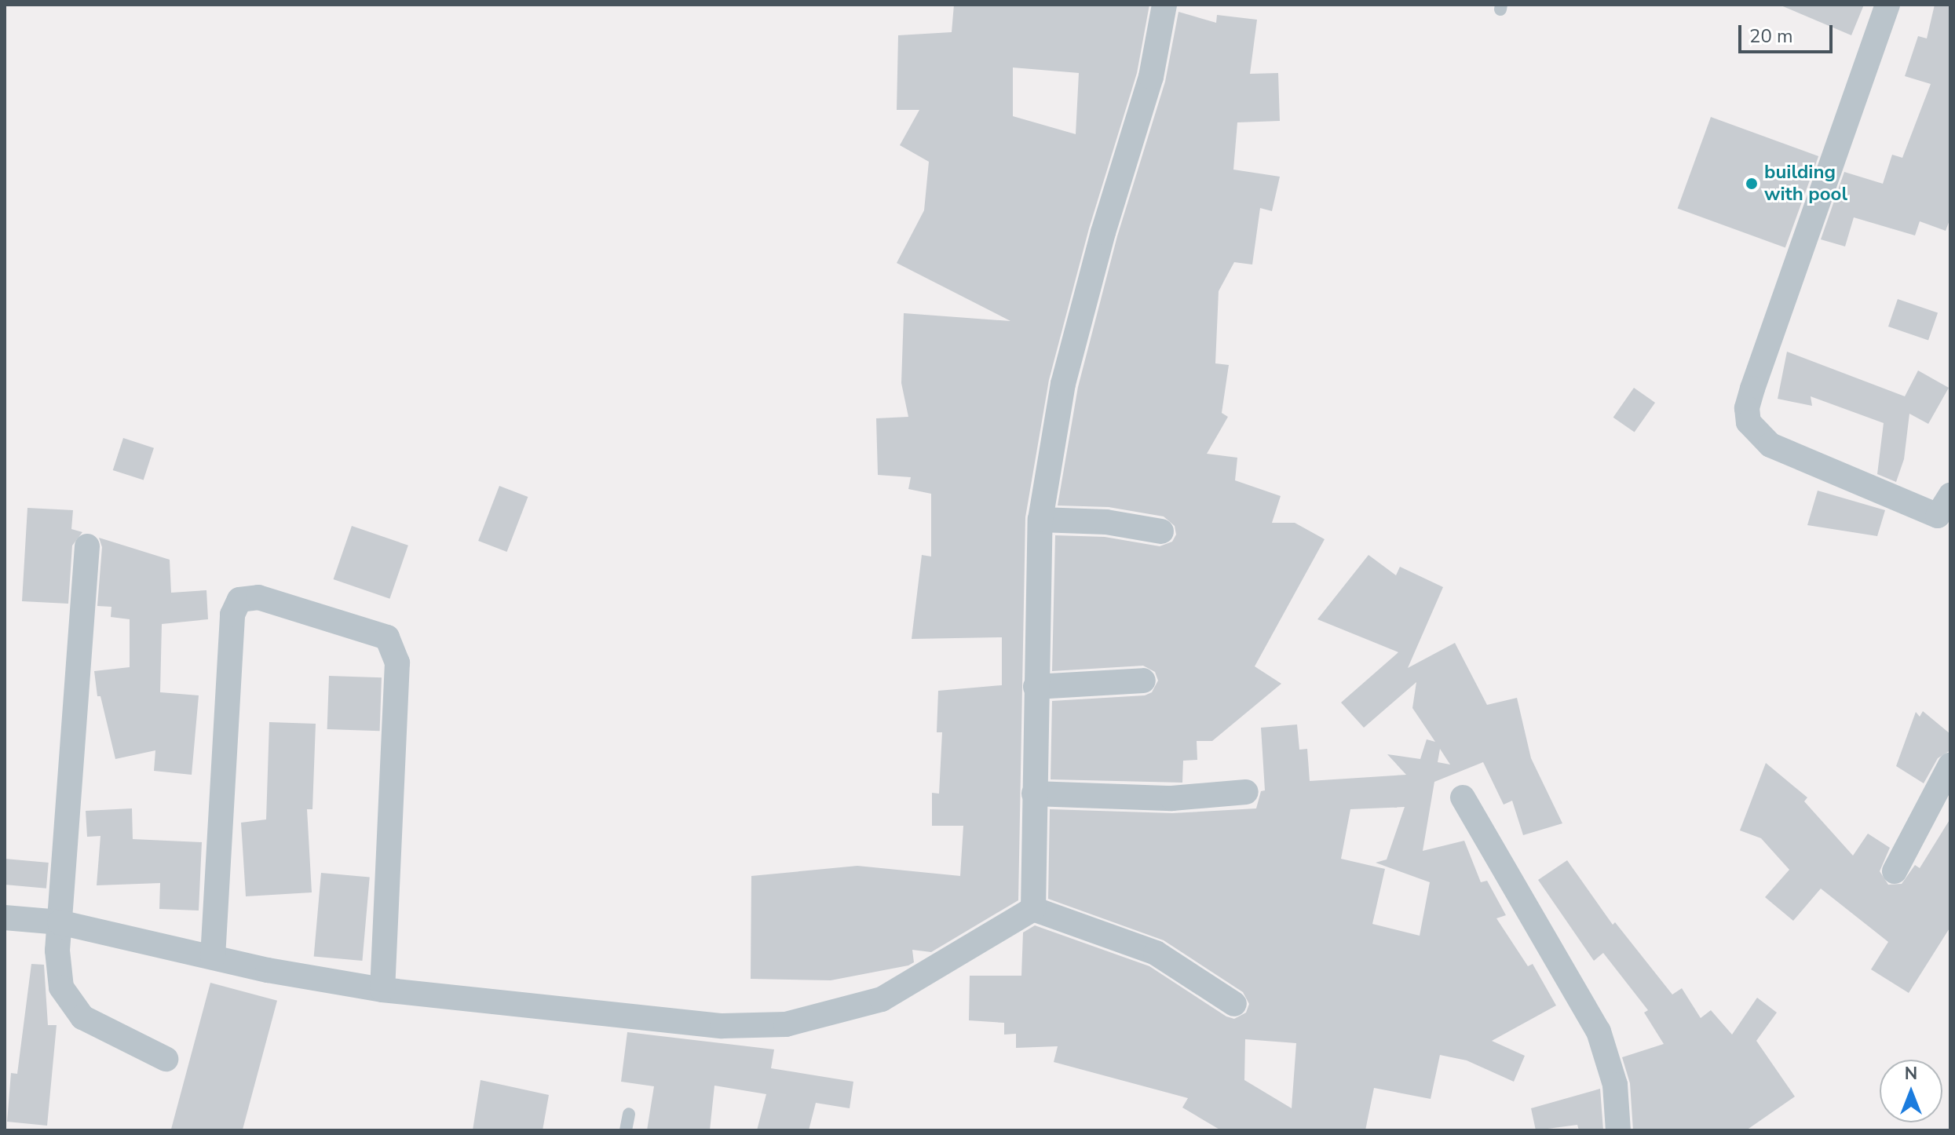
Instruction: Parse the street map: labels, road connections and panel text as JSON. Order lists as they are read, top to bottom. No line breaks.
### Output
{"places":["building with pool"],"scale_bar":"20 m","north":"top"}
